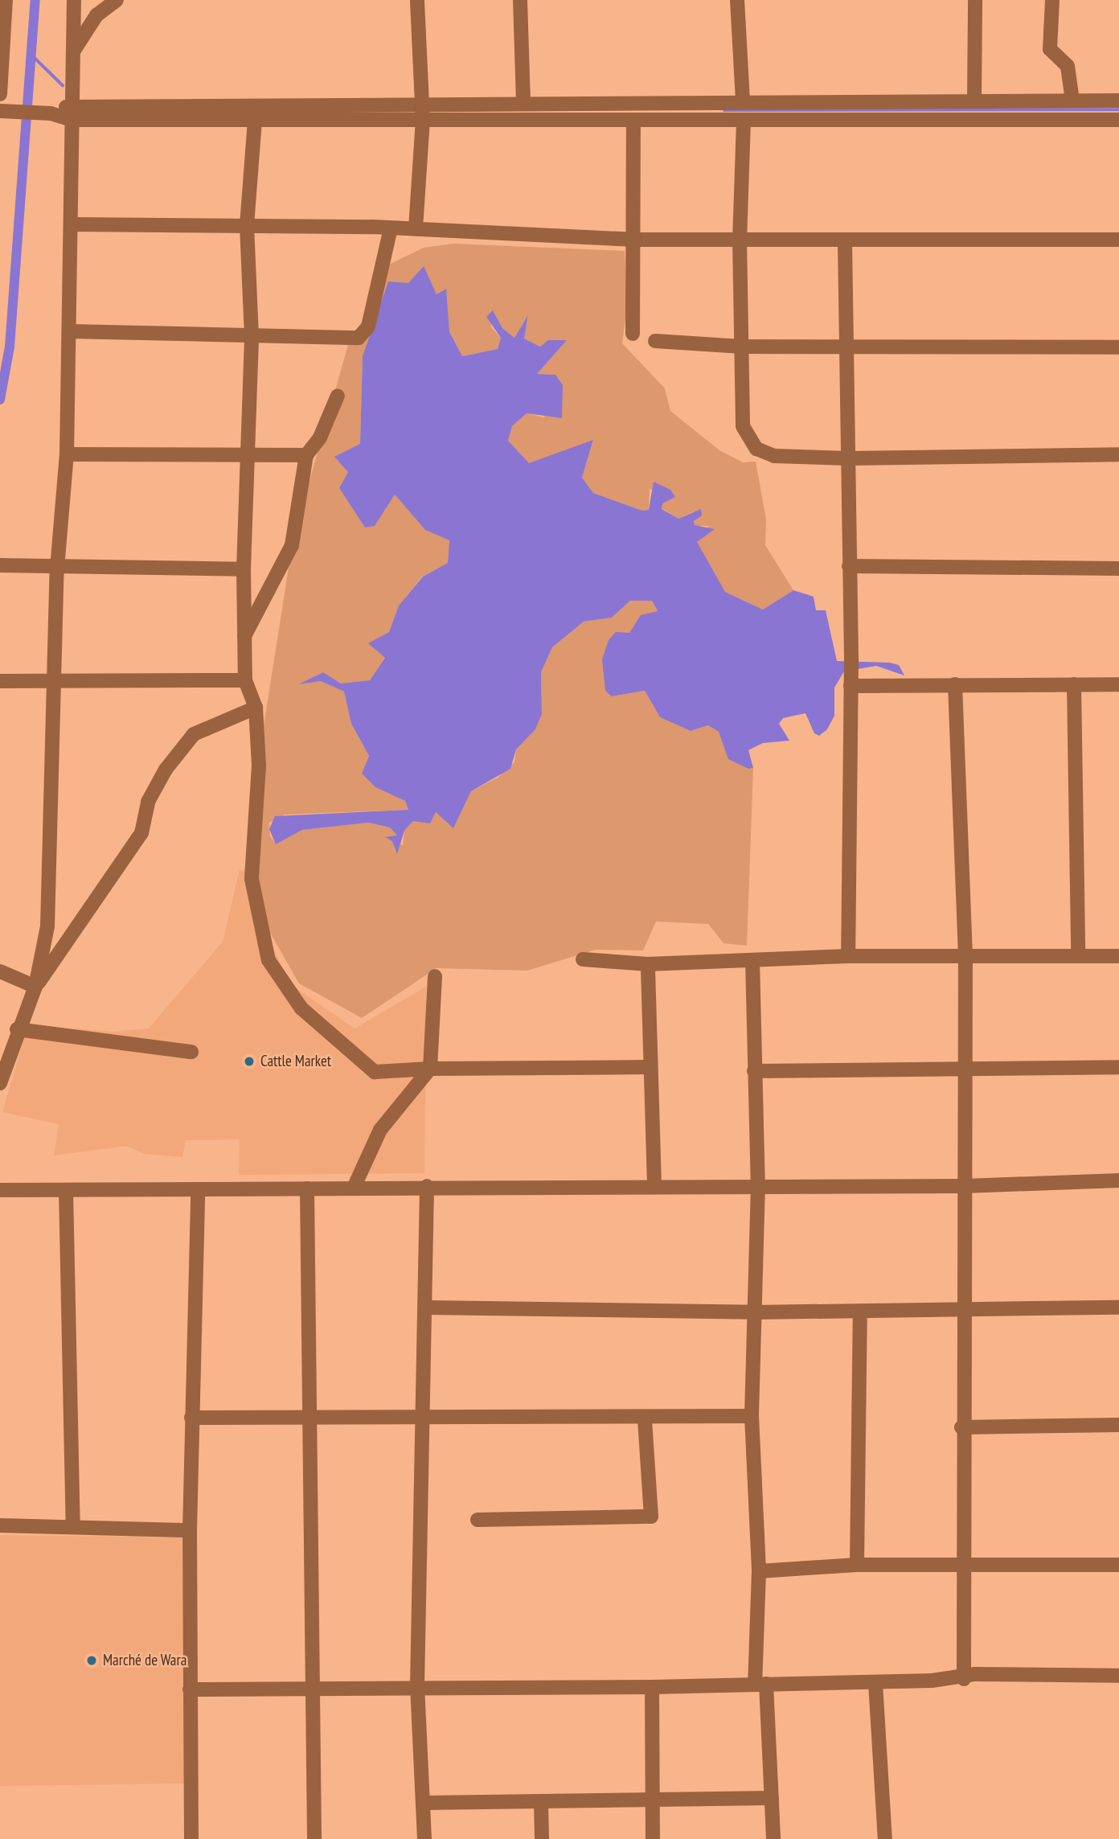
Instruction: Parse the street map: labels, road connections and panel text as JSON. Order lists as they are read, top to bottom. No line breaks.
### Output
{"places":["Cattle Market","Marché de Wara"]}
